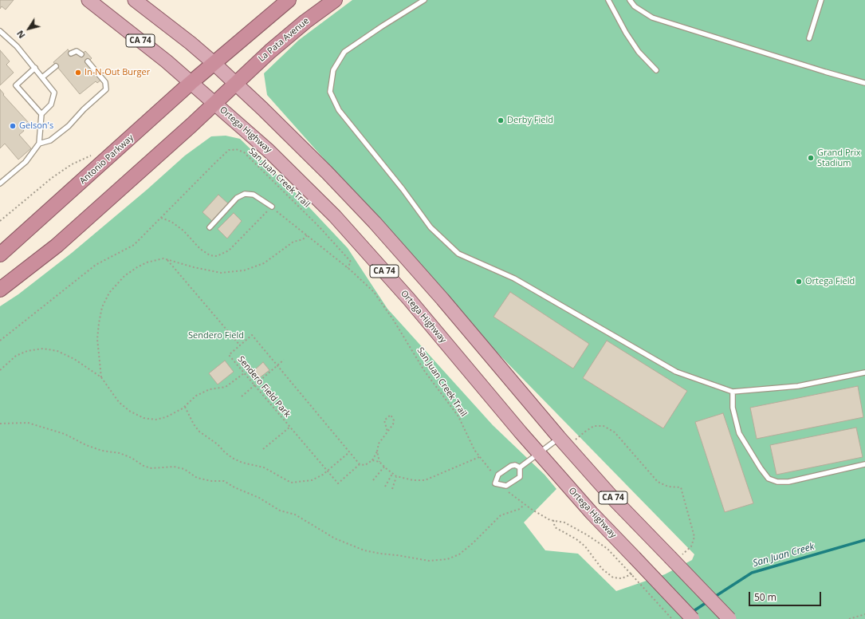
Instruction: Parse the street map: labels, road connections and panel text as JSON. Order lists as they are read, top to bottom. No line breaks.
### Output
{"streets":{"highway":["La Pata Avenue","Antonio Parkway"],"main road":["CA 74","Ortega Highway"],"path":["San Juan Creek Trail","Sendero Field Park"]},"crossings":[["La Pata Avenue","CA 74"],["La Pata Avenue","Ortega Highway"],["CA 74","Antonio Parkway"],["Ortega Highway","Antonio Parkway"]],"water":["San Juan Creek"],"parks":["Sendero Field"],"places":["In-N-Out Burger","Derby Field","Gelson's","Grand Prix Stadium","Ortega Field"],"scale_bar":"50 m","north":"bottom left"}
